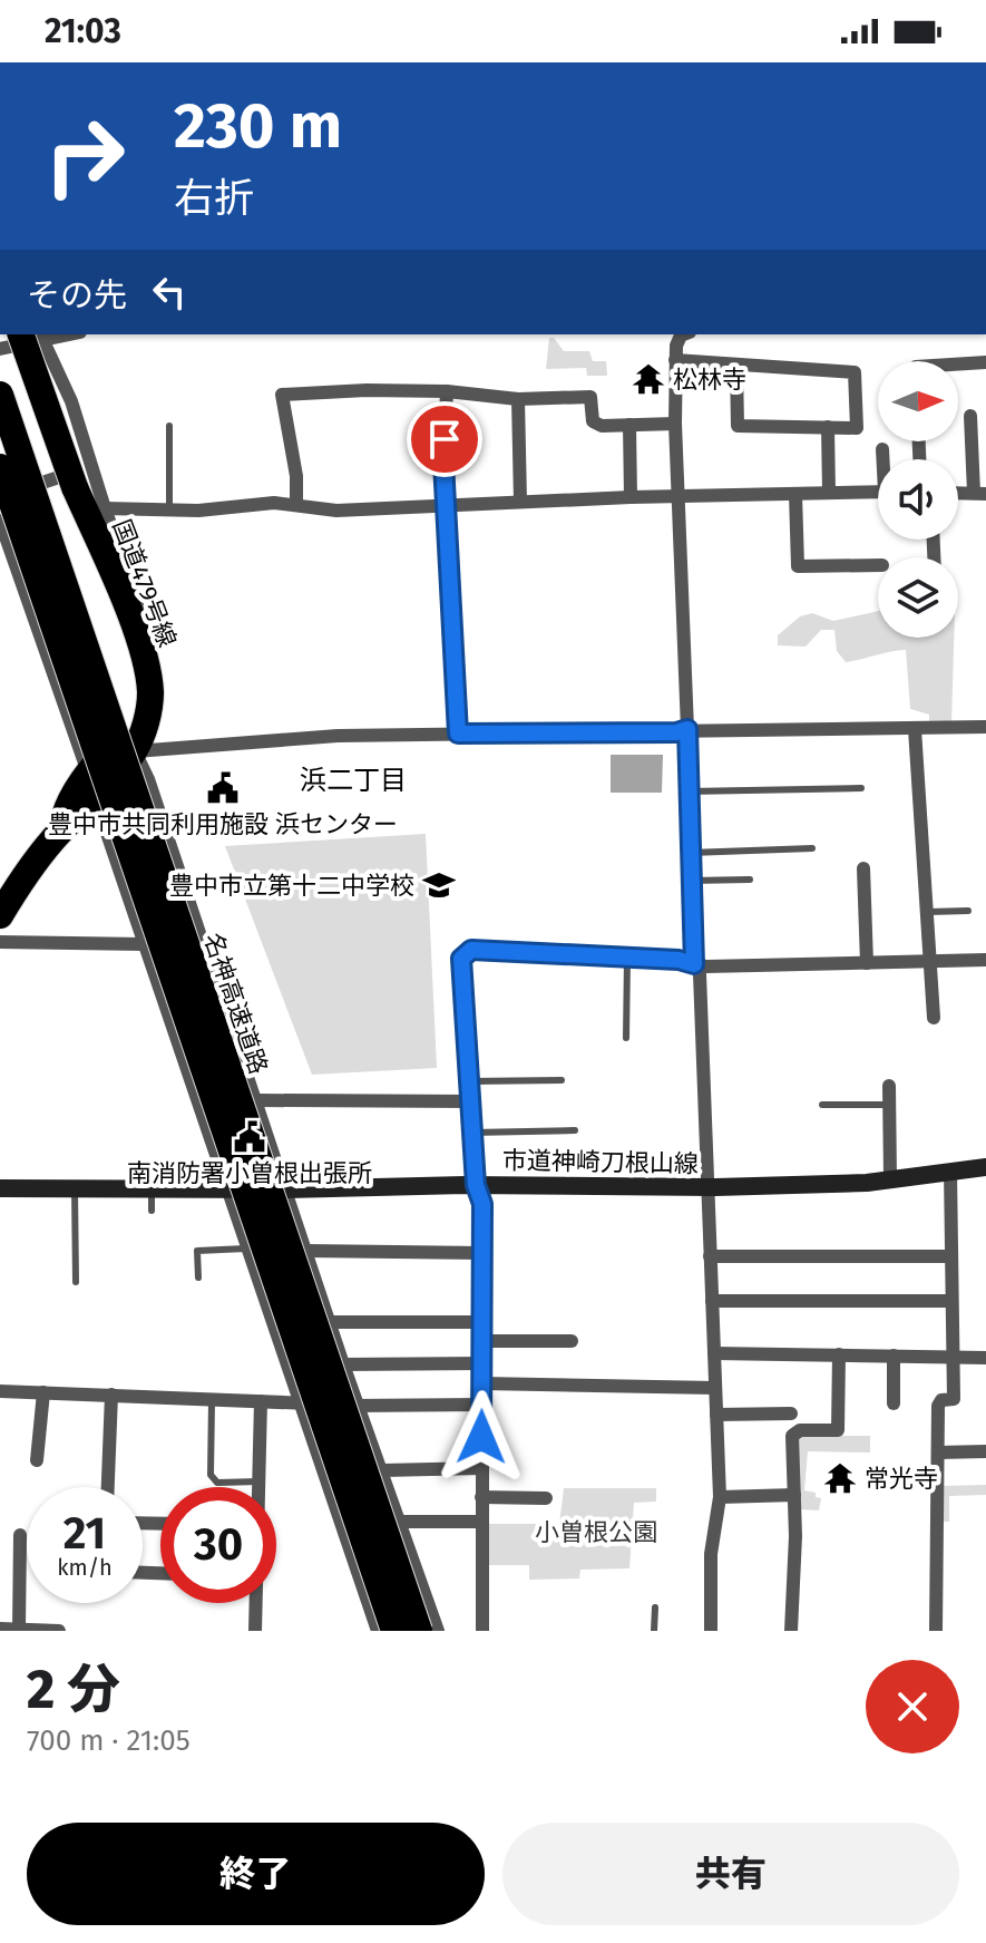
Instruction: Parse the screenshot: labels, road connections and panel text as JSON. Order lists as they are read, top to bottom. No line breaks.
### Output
{"streets":{"highway":["国道479号線","名神高速道路"],"street":["市道神崎刀根山線"]},"districts":["浜二丁目"],"parks":["小曽根公園"],"places":{"temple":["松林寺","常光寺"],"public building":["豊中市共同利用施設 浜センター","南消防署小曽根出張所"],"school or university":["豊中市立第十二中学校"]},"north":"right","page":{"status":"21:03","turn":["230 m","右折"],"then":"その先","speed":"21 km/h","limit":"30","heading":["2 分","700 m · 21:05"],"buttons":["終了","共有"]}}
